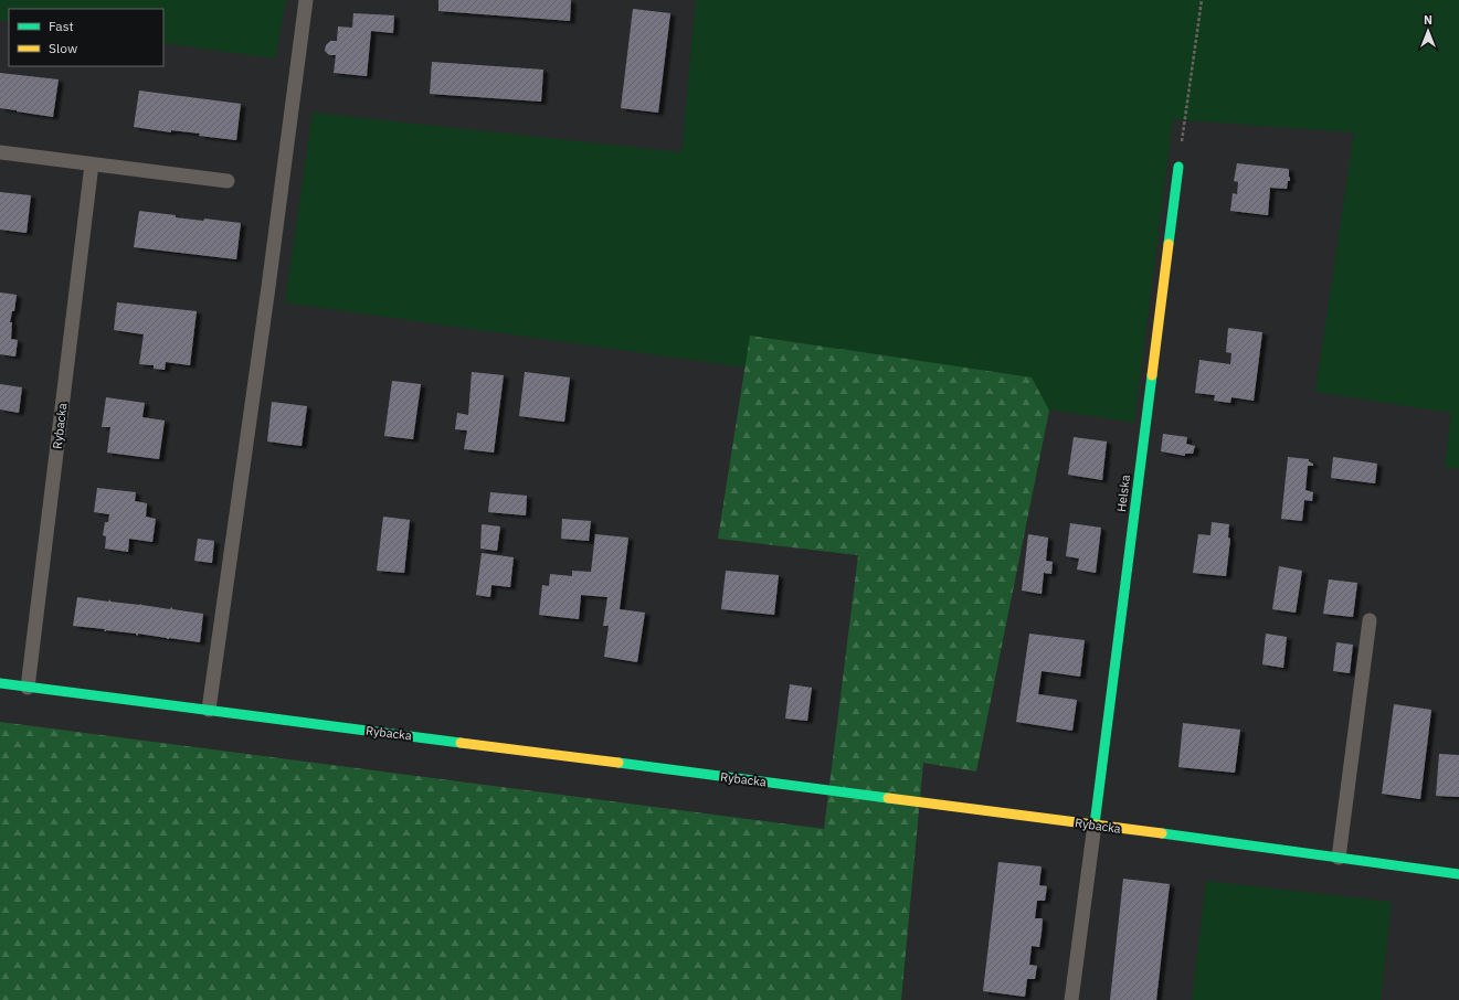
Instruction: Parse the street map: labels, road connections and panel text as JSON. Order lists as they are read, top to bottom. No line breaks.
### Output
{"streets":{"street":["Rybacka","Helska"]},"crossings":[["Rybacka","Helska"]],"legend":["Fast","Slow"],"north":"top"}
